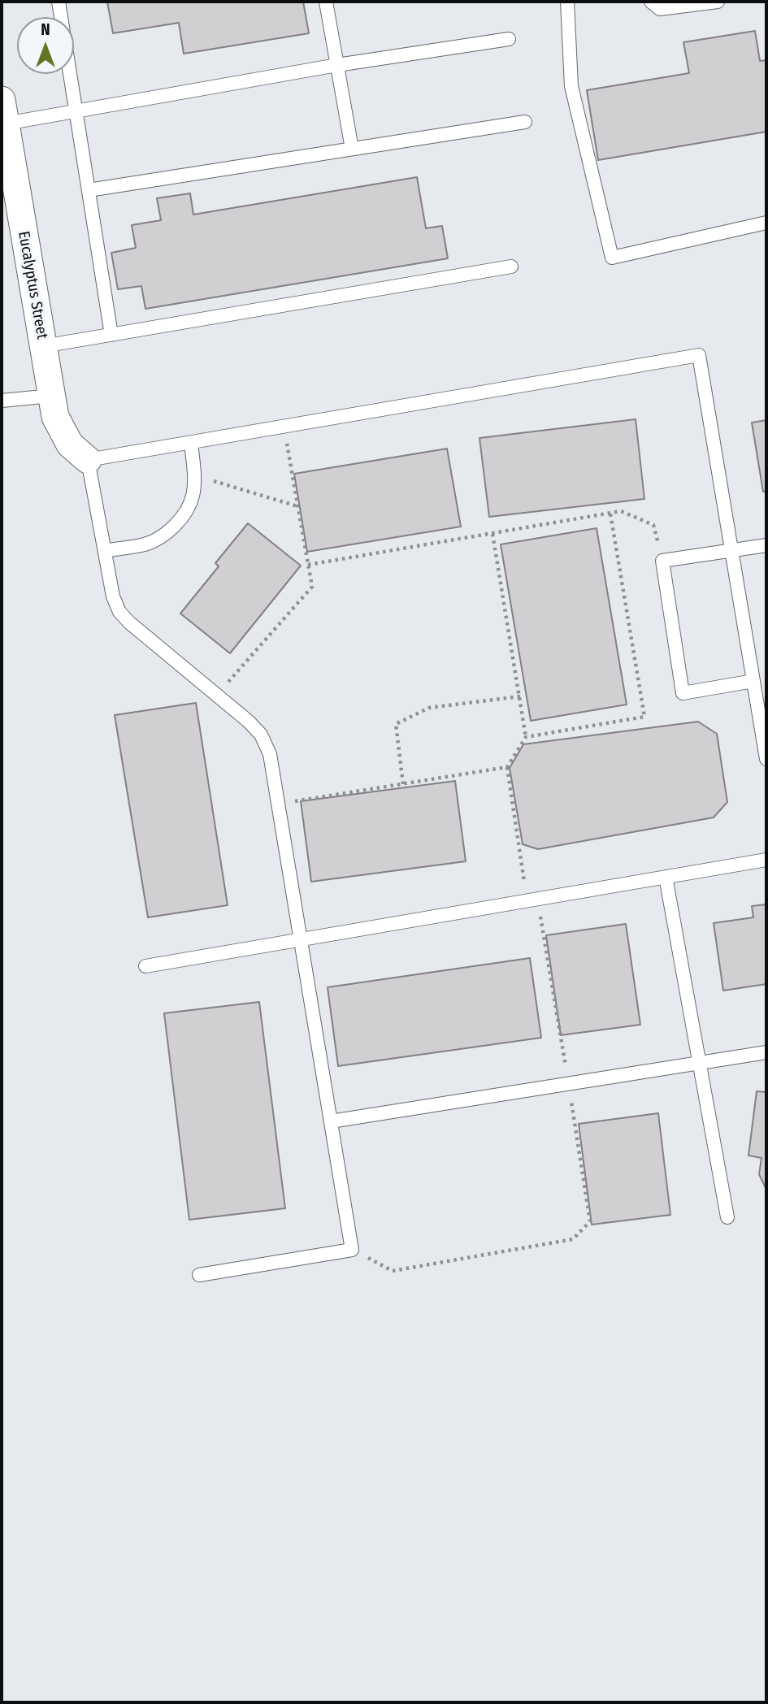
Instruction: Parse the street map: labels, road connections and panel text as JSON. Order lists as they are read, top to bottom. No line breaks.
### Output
{"streets":{"street":["Eucalyptus Street"]},"north":"top"}
